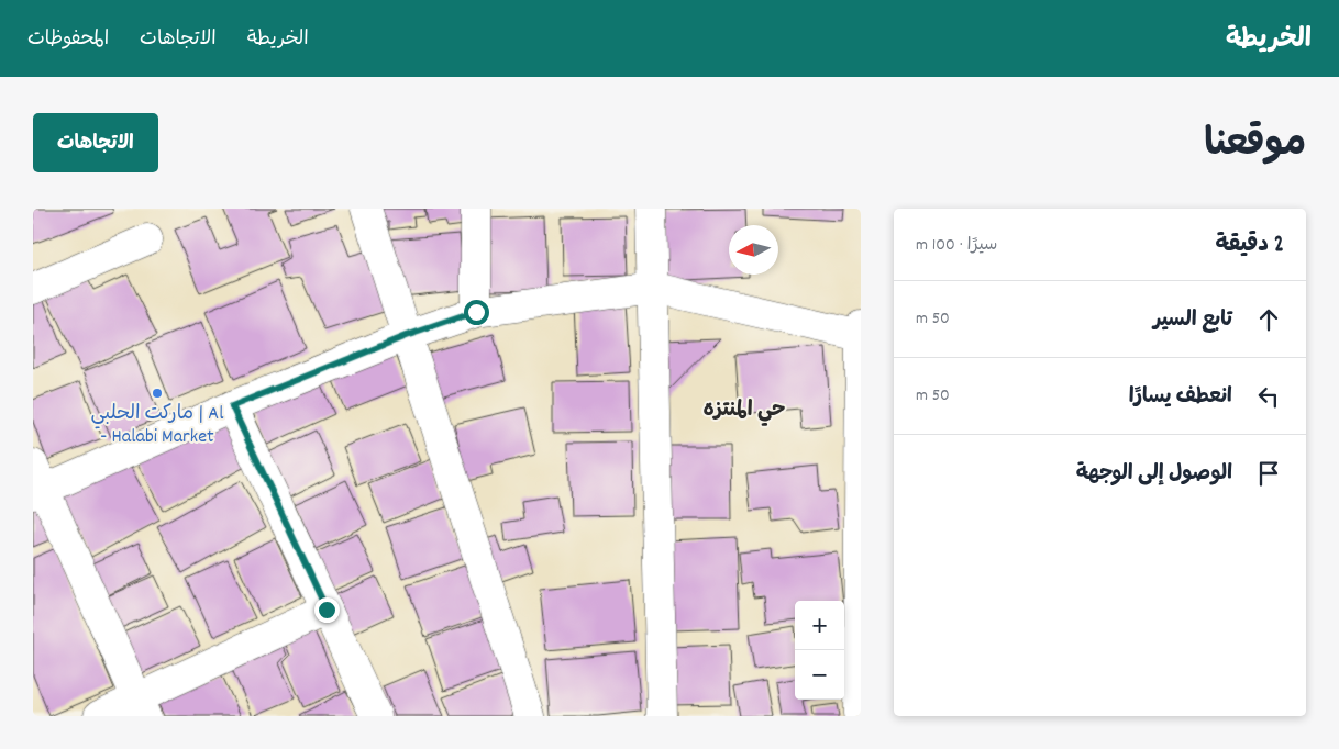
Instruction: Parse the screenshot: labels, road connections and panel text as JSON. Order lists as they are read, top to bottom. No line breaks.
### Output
{"districts":["حي المنتزه"],"places":["ماركت الحلبي | Al - Halabi Market"],"north":"left","page":{"header":"الخريطة","nav":["الخريطة","الاتجاهات","المحفوظات"],"title":"موقعنا","buttons":"الاتجاهات","heading":["2 دقيقة","سيرًا · 100 m"],"list":[["تابع السير","50 m"],["انعطف يسارًا","50 m"],"الوصول إلى الوجهة"],"map_buttons":["+","−"]}}
